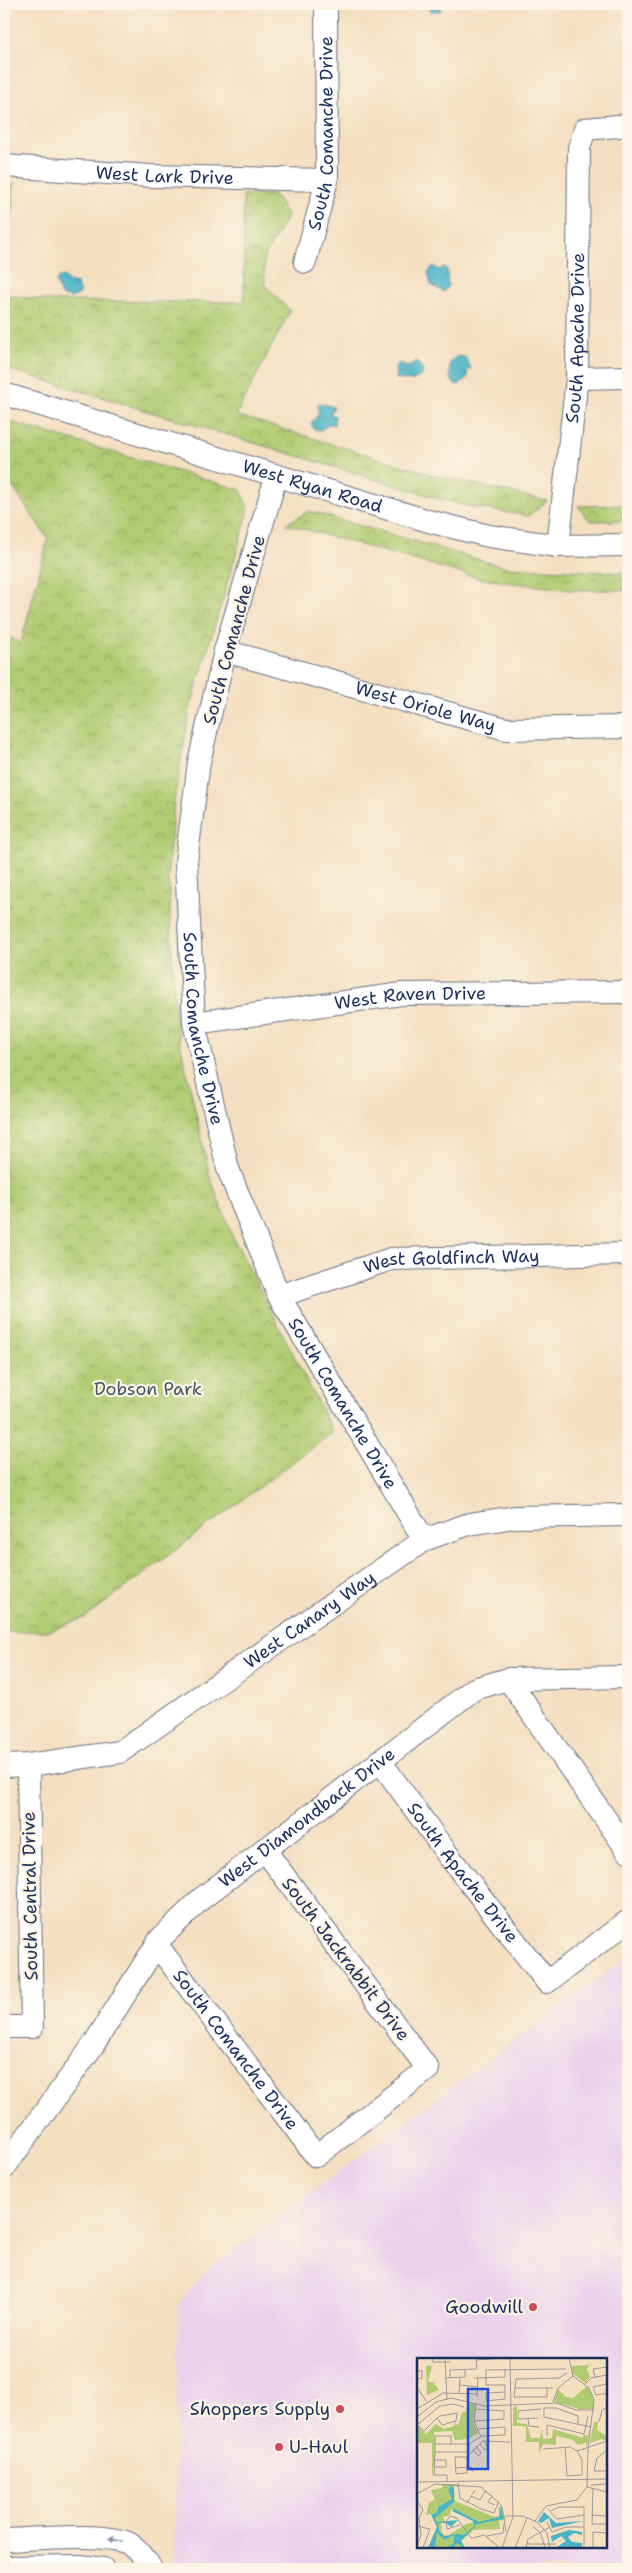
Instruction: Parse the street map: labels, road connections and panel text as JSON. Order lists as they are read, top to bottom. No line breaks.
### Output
{"streets":{"street":["South Comanche Drive","West Lark Drive","South Apache Drive","West Ryan Road","West Oriole Way","West Raven Drive","West Goldfinch Way","West Canary Way","West Diamondback Drive","South Central Drive","South Jackrabbit Drive"]},"crossings":[["South Comanche Drive","West Lark Drive"],["South Comanche Drive","West Ryan Road"],["South Comanche Drive","West Oriole Way"],["South Comanche Drive","West Raven Drive"],["South Comanche Drive","West Goldfinch Way"],["South Comanche Drive","West Canary Way"],["South Comanche Drive","West Diamondback Drive"],["South Comanche Drive","South Jackrabbit Drive"],["South Apache Drive","West Ryan Road"],["South Apache Drive","West Diamondback Drive"],["West Canary Way","South Central Drive"],["West Diamondback Drive","South Jackrabbit Drive"]],"parks":["Dobson Park"],"places":["Goodwill","Shoppers Supply","U-Haul"]}
